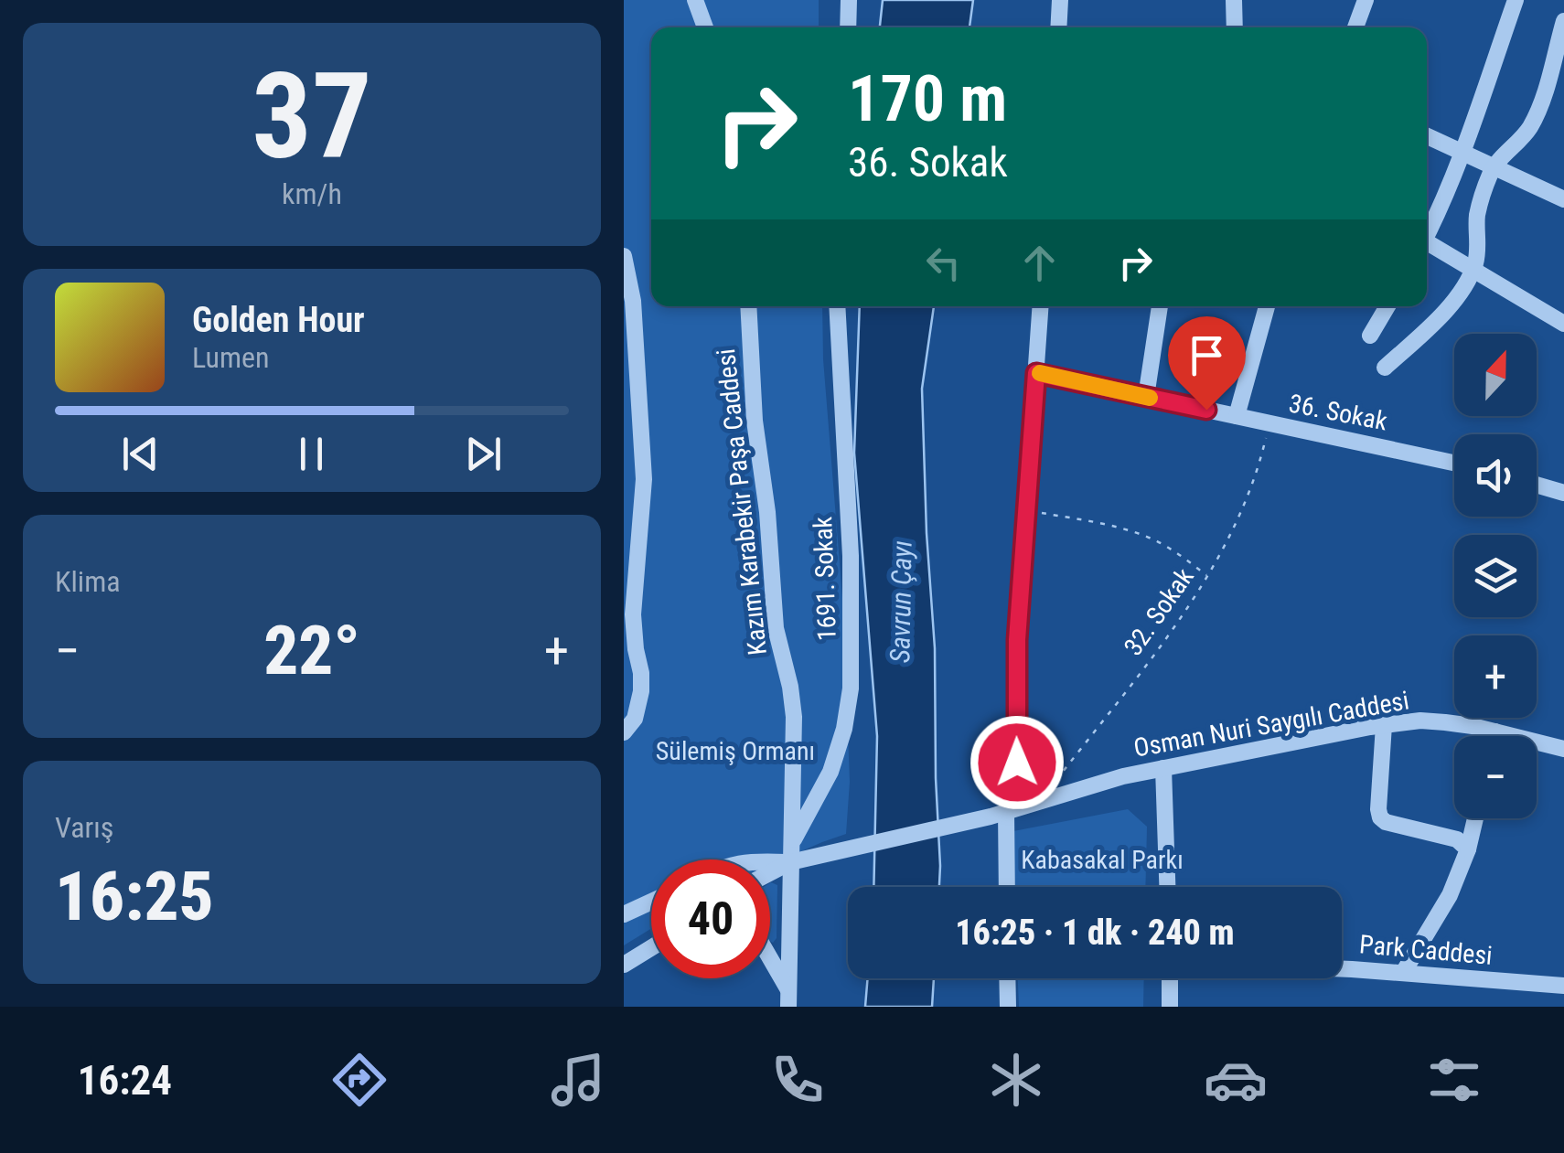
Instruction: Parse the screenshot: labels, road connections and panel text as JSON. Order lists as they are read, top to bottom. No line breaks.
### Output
{"streets":{"street":["36. Sokak","Kazım Karabekir Paşa Caddesi","1691. Sokak","Osman Nuri Saygılı Caddesi","Park Caddesi"],"path":["32. Sokak"]},"crossings":[["36. Sokak","32. Sokak"],["Kazım Karabekir Paşa Caddesi","1691. Sokak"],["Kazım Karabekir Paşa Caddesi","Osman Nuri Saygılı Caddesi"],["32. Sokak","Osman Nuri Saygılı Caddesi"]],"water":["Savrun Çayı"],"parks":["Sülemiş Ormanı","Kabasakal Parkı"],"north":"top","page":{"tile":[["37","km/h"],"Klima",["Varış","16:25"]],"turn":["170 m","36. Sokak"],"song":["Golden Hour","Lumen"],"map_buttons":["+","−"],"heat":["−","22°","+"],"limit":"40","trip":"16:25 · 1 dk · 240 m","tabs":"16:24"}}
